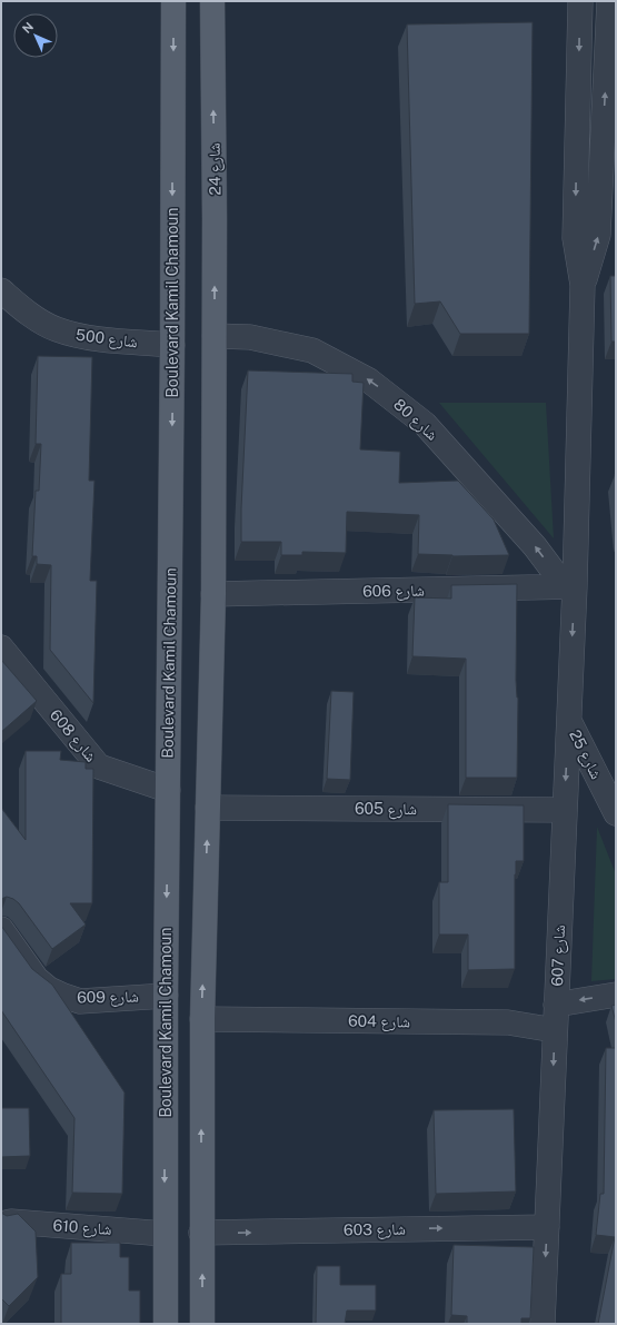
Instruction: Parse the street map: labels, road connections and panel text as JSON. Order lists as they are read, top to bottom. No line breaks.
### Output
{"streets":{"main road":["شارع 24","Boulevard Kamil Chamoun"],"street":["شارع 500","شارع 80","شارع 606","شارع 608","شارع 25","شارع 605","شارع 607","شارع 609","شارع 604","شارع 610","شارع 603"]},"crossings":[["شارع 24","شارع 80"],["Boulevard Kamil Chamoun","شارع 500"],["Boulevard Kamil Chamoun","شارع 608"],["Boulevard Kamil Chamoun","شارع 609"],["Boulevard Kamil Chamoun","شارع 610"],["شارع 80","شارع 606"],["شارع 80","شارع 607"],["شارع 606","شارع 607"],["شارع 25","شارع 607"],["شارع 605","شارع 607"],["شارع 607","شارع 604"],["شارع 607","شارع 603"]],"one_way":["شارع 24","شارع 80","شارع 607","شارع 603"],"north":"top left"}
